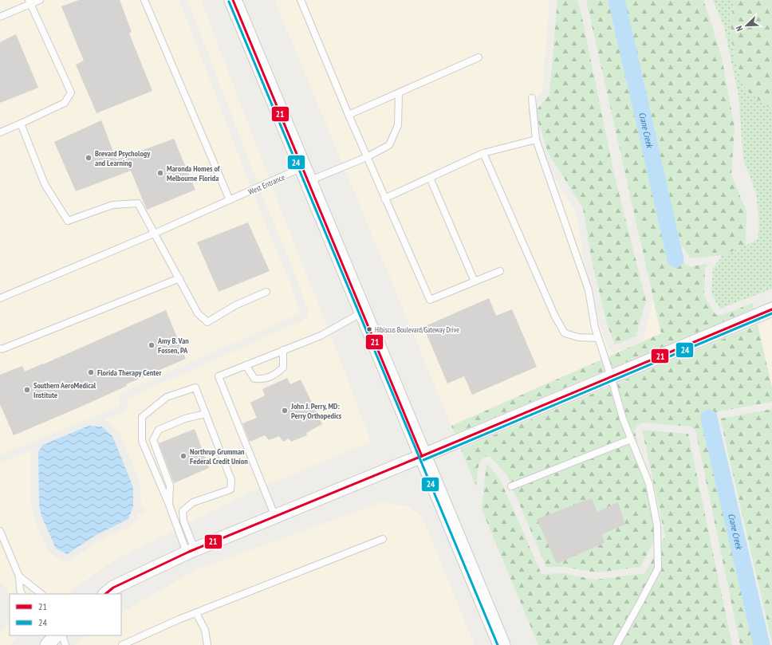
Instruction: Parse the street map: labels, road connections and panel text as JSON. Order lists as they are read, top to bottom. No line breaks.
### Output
{"streets":{"lane":["West Entrance"]},"water":["Crane Creek"],"places":["Brevard Psychology and Learning","Maronda Homes of Melbourne Florida","Hibiscus Boulevard/Gateway Drive","Amy B. Van Fossen, PA","Florida Therapy Center","Southern AeroMedical Institute","John J. Perry, MD: Perry Orthopedics","Northrup Grumman Federal Credit Union"],"lines":["transit line 21","transit line 24"],"legend":["21","24"],"north":"bottom left"}
